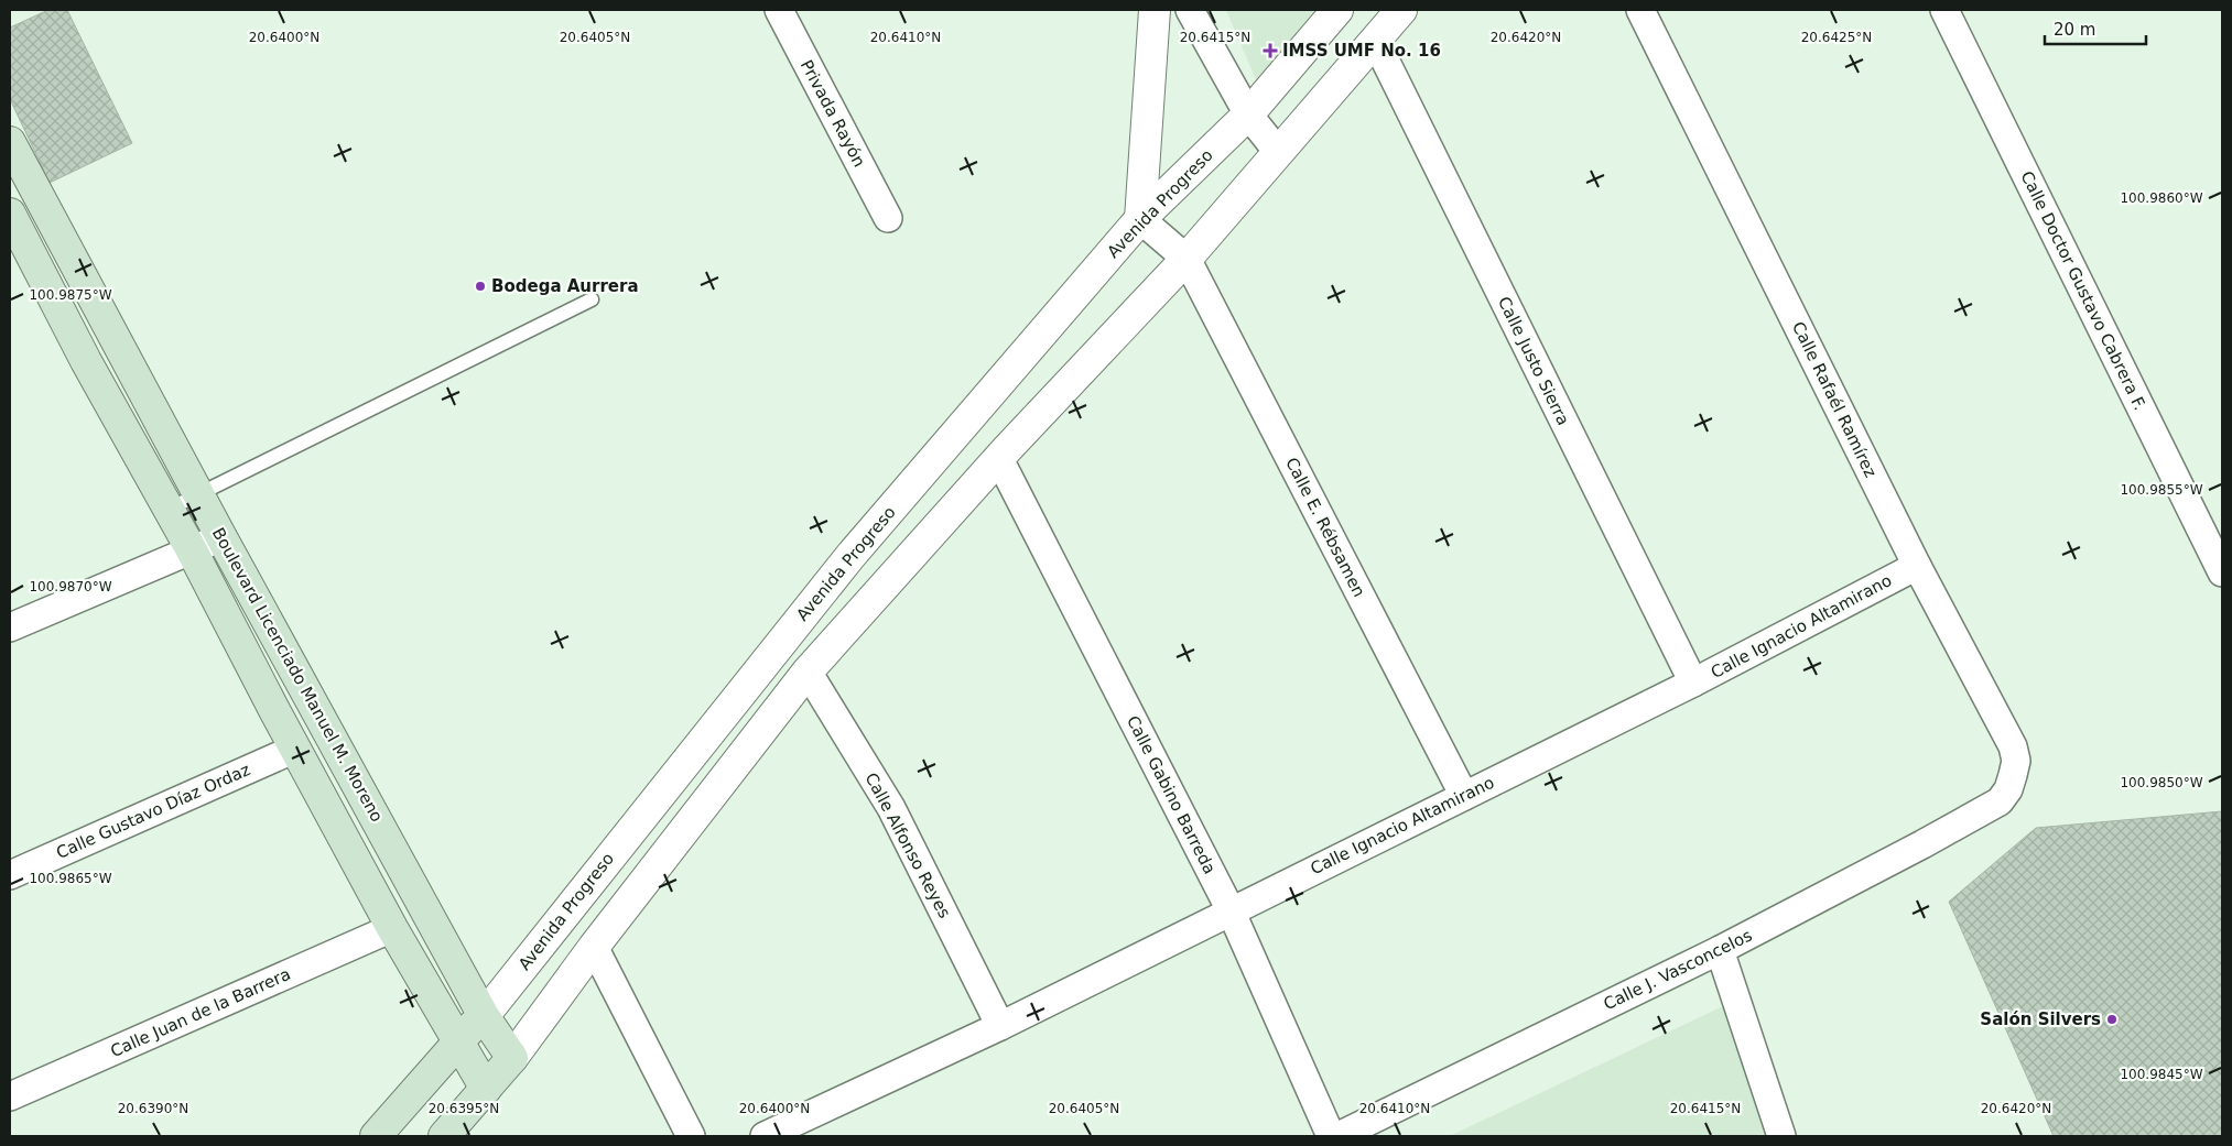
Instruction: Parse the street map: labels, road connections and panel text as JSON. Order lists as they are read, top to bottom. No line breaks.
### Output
{"streets":{"main road":["Avenida Progreso","Boulevard Licenciado Manuel M. Moreno"],"street":["Privada Rayón","Calle Doctor Gustavo Cabrera F.","Calle Justo Sierra","Calle Rafaél Ramírez","Calle E. Rébsamen","Calle Ignacio Altamirano","Calle Gabino Barreda","Calle Gustavo Díaz Ordaz","Calle Alfonso Reyes","Calle J. Vasconcelos","Calle Juan de la Barrera"]},"crossings":[["Avenida Progreso","Boulevard Licenciado Manuel M. Moreno"],["Calle Justo Sierra","Calle Ignacio Altamirano"],["Calle Rafaél Ramírez","Calle Ignacio Altamirano"],["Calle Rafaél Ramírez","Calle J. Vasconcelos"],["Calle E. Rébsamen","Calle Ignacio Altamirano"],["Calle Ignacio Altamirano","Calle Gabino Barreda"],["Calle Ignacio Altamirano","Calle Alfonso Reyes"],["Boulevard Licenciado Manuel M. Moreno","Calle Gustavo Díaz Ordaz"],["Boulevard Licenciado Manuel M. Moreno","Calle Juan de la Barrera"]],"places":{"health":["IMSS UMF No. 16"],"other":["Bodega Aurrera","Salón Silvers"]},"scale_bar":"20 m","coordinates":["20.6410°N","20.6415°N","20.6400°N","20.6405°N","20.6420°N","20.6425°N","100.9860°W","100.9875°W","100.9855°W","100.9870°W","100.9850°W","100.9865°W","100.9845°W","20.6390°N","20.6395°N"]}
